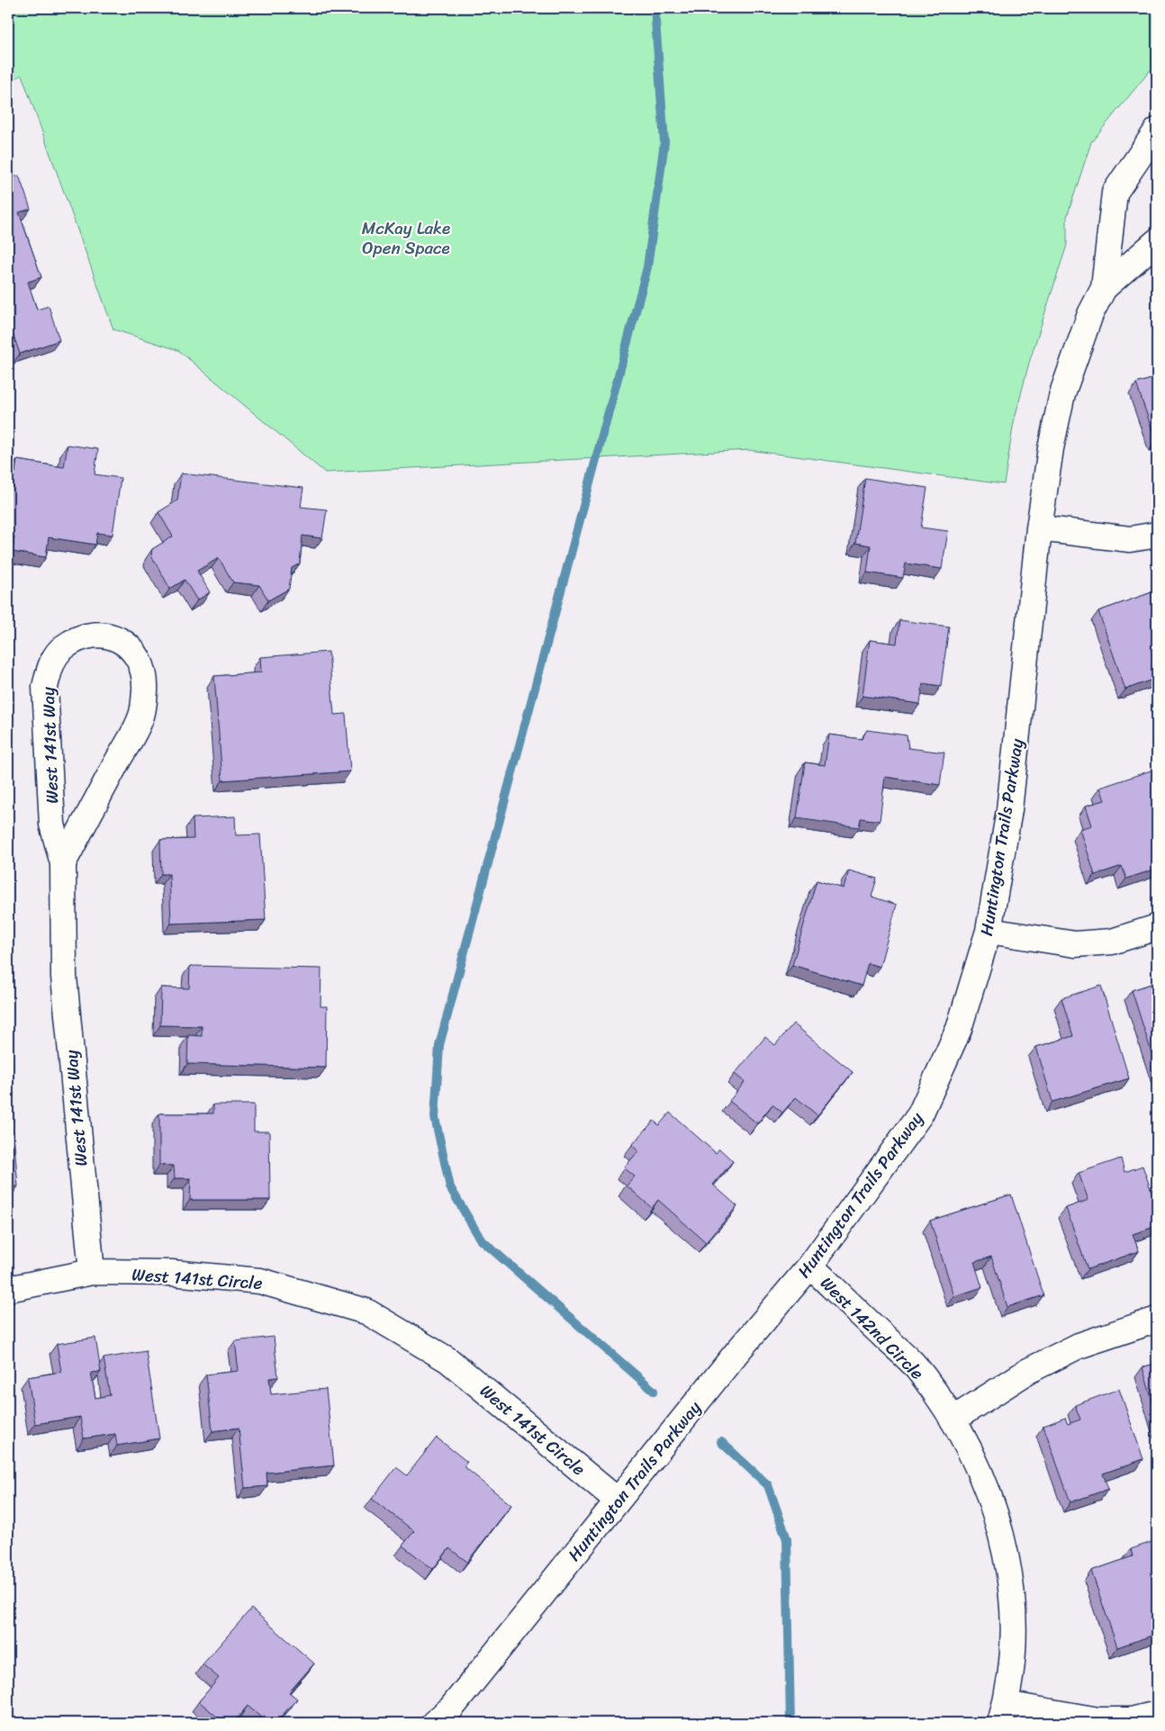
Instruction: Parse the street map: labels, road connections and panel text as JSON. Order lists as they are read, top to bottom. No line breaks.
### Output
{"streets":{"street":["West 141st Way","Huntington Trails Parkway","West 141st Circle","West 142nd Circle"]},"crossings":[["West 141st Way","West 141st Circle"],["Huntington Trails Parkway","West 141st Circle"],["Huntington Trails Parkway","West 142nd Circle"]],"parks":["McKay Lake Open Space"]}
